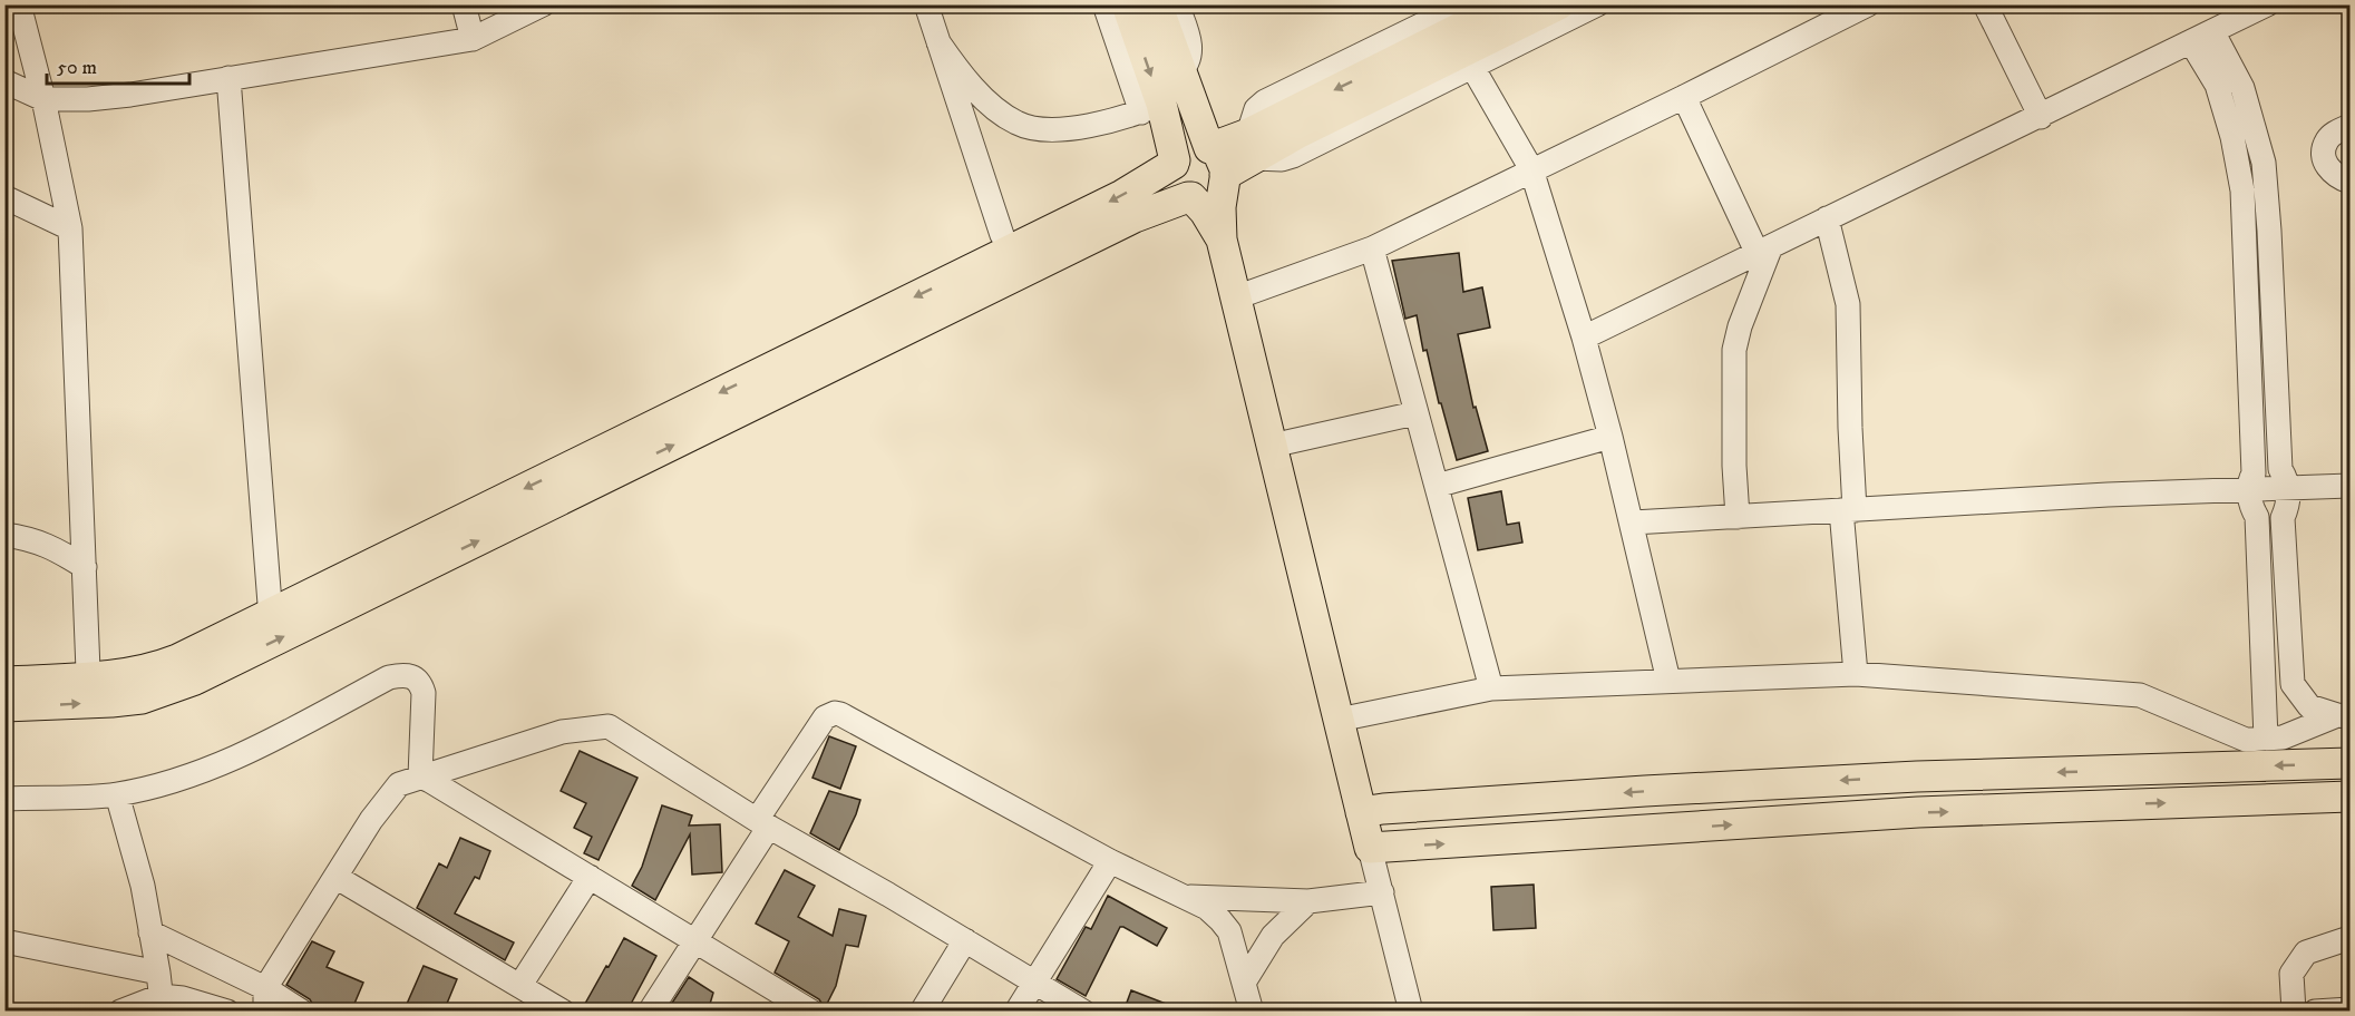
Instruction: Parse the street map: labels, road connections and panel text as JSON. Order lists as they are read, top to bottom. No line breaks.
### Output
{"scale_bar":"50 m"}
